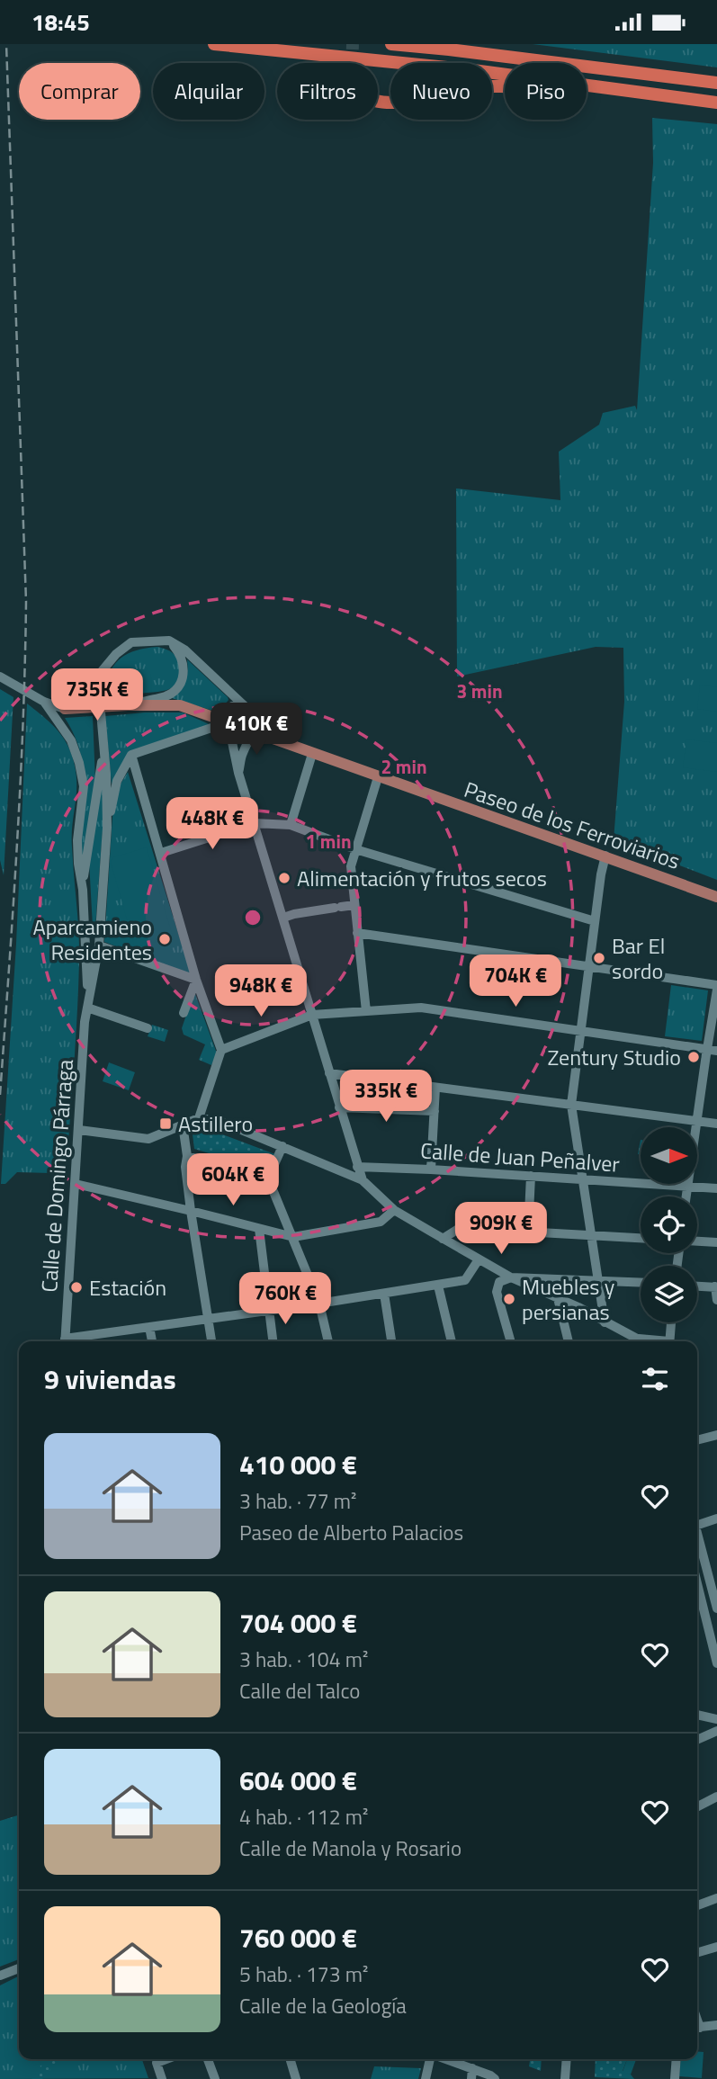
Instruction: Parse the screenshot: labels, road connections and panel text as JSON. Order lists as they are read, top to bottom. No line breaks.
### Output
{"streets":{"main road":["Paseo de los Ferroviarios"],"street":["Calle de Juan Peñalver","Calle de Domingo Párraga"]},"places":{"other":["Alimentación y frutos secos","Aparcamieno Residentes","Bar El sordo","Zentury Studio","Estación","Muebles y persianas"],"transit":["Astillero"]},"north":"right","page":{"status":"18:45","chip":["Comprar","Alquilar","Filtros","Nuevo","Piso"],"price":["735K €","410K €","448K €","704K €","948K €","335K €","604K €","909K €","760K €"],"heading":"9 viviendas","list":[{"name":"410 000 €","note":"3 hab. · 77 m² · Paseo de Alberto Palacios"},{"name":"704 000 €","note":"3 hab. · 104 m² · Calle del Talco"},{"name":"604 000 €","note":"4 hab. · 112 m² · Calle de Manola y Rosario"},{"name":"760 000 €","note":"5 hab. · 173 m² · Calle de la Geología"}]},"rings":["3 min","2 min","1 min"]}
